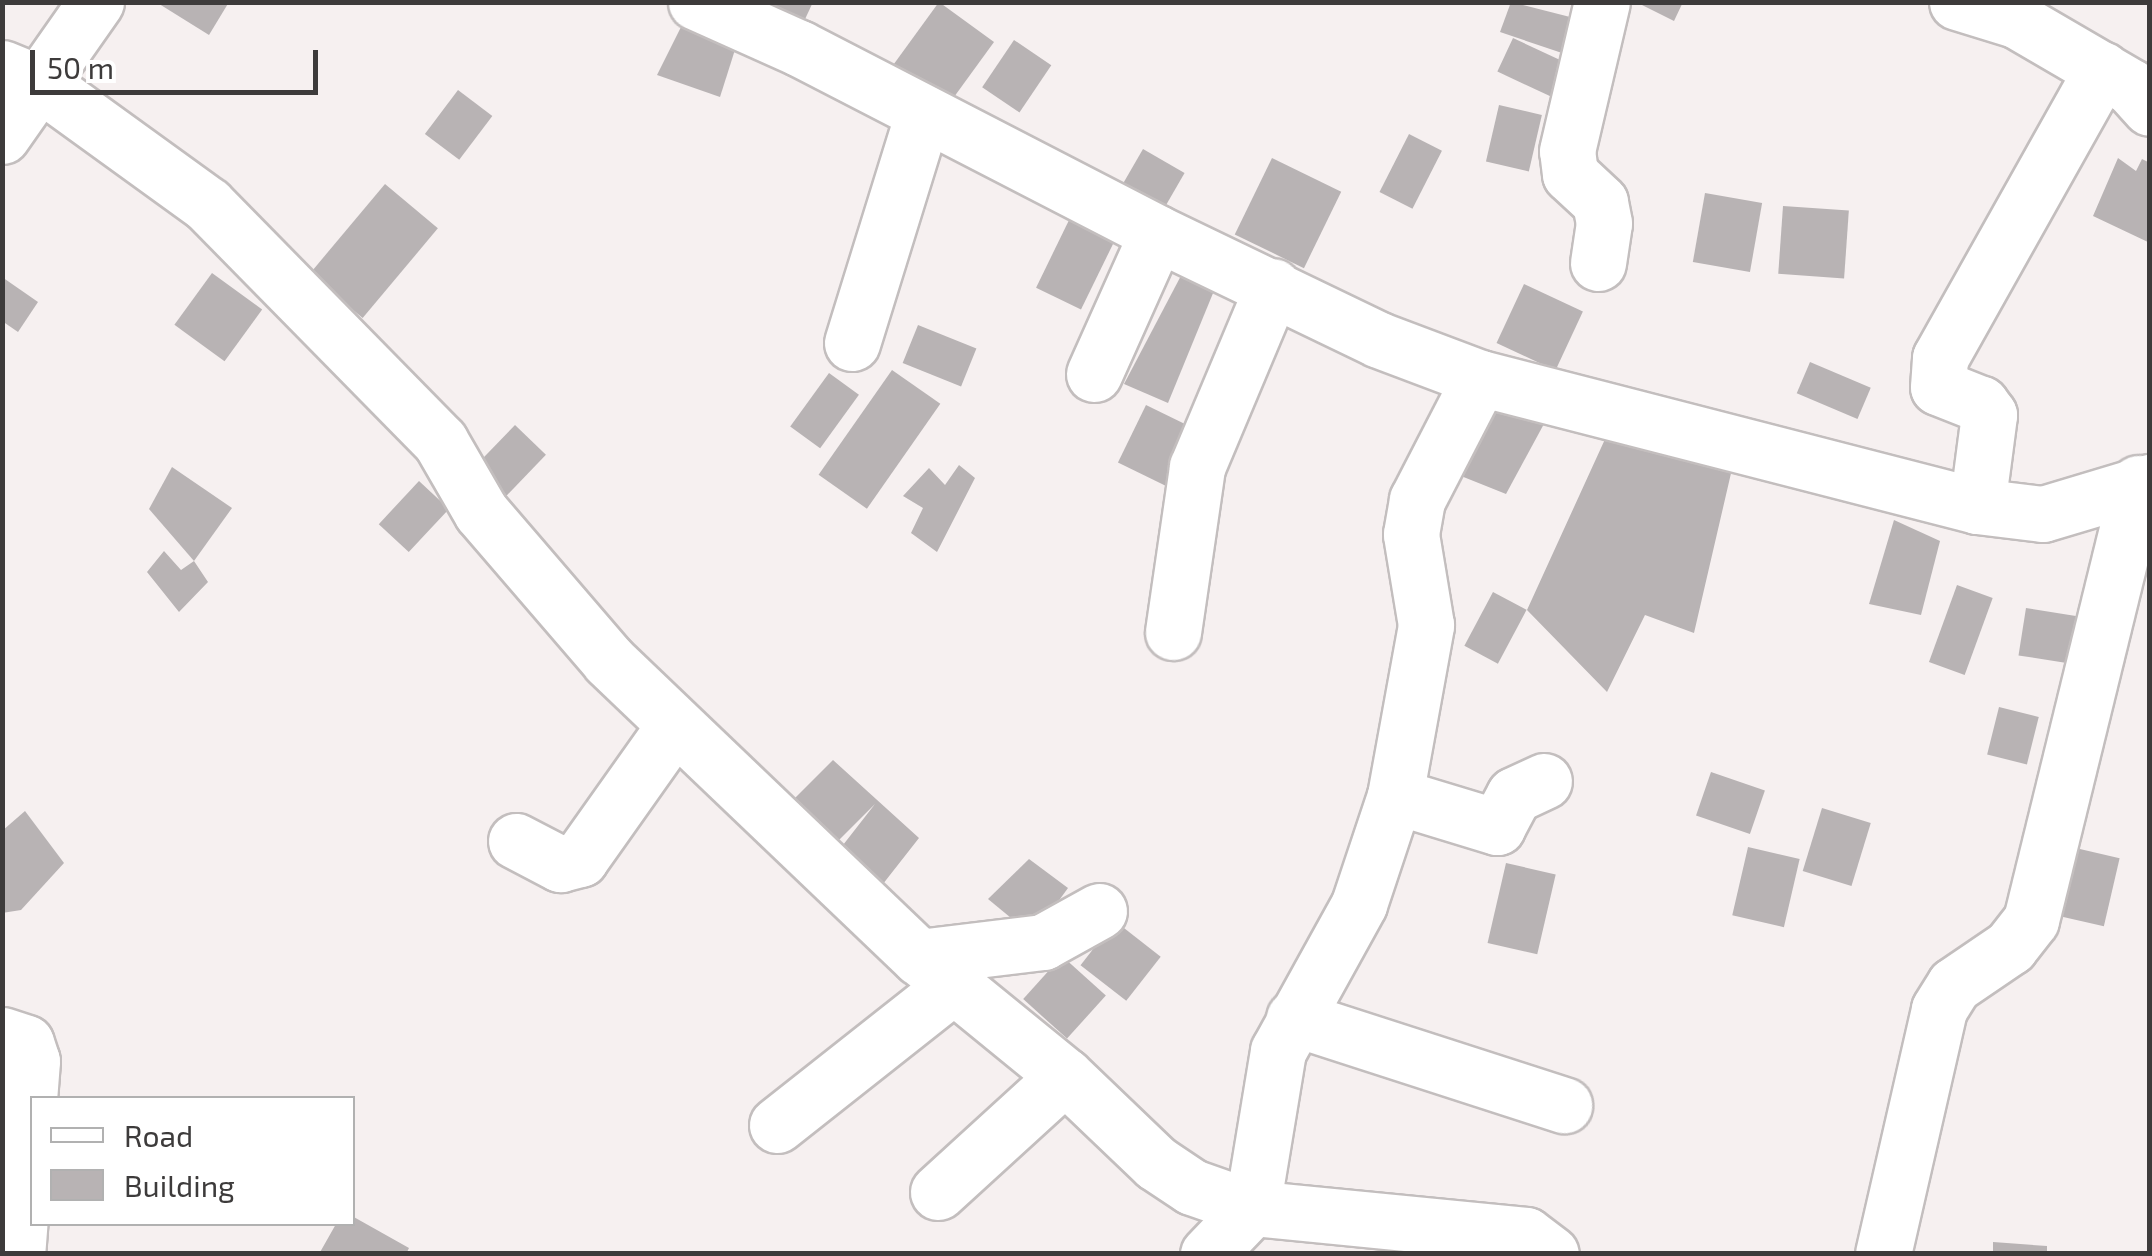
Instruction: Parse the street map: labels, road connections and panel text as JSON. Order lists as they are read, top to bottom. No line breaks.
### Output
{"legend":["Road","Building"],"scale_bar":"50 m"}
